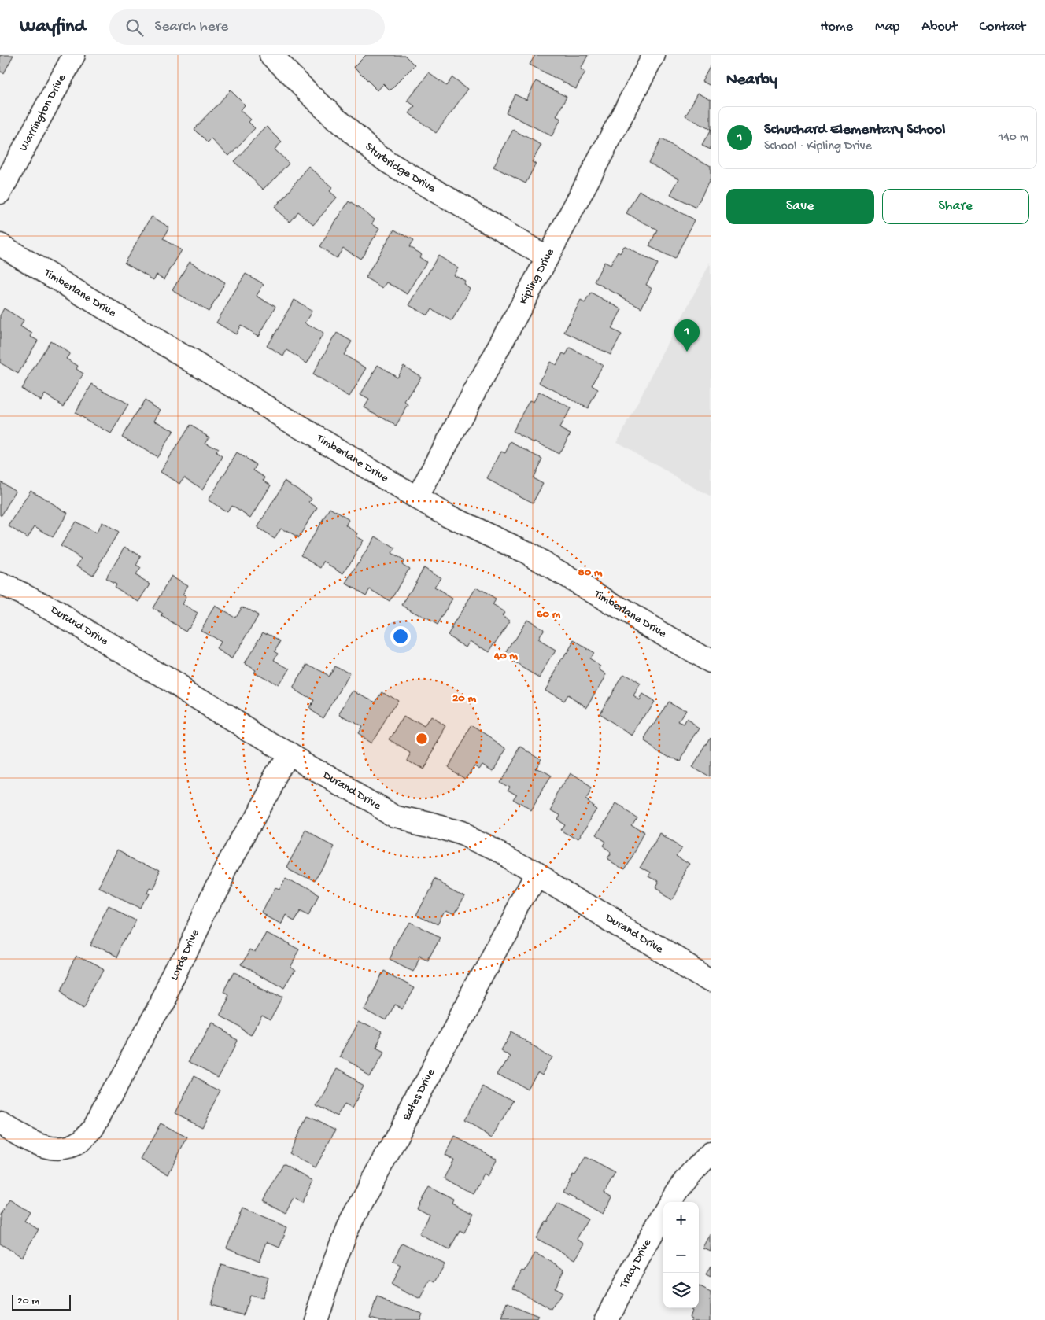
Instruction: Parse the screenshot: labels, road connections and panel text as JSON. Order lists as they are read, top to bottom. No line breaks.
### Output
{"streets":{"street":["Warrington Drive","Sturbridge Drive","Kipling Drive","Timberlane Drive","Durand Drive","Lords Drive","Bates Drive","Tracy Drive"]},"crossings":[["Sturbridge Drive","Kipling Drive"],["Kipling Drive","Timberlane Drive"],["Durand Drive","Lords Drive"],["Durand Drive","Bates Drive"]],"scale_bar":"20 m","page":{"header":"Wayfind","search":"Search here","nav":["Home","Map","About","Contact"],"heading":"Nearby","list":[{"mark":"1","name":"Schuchard Elementary School","note":"School · Kipling Drive","value":"140 m"}],"buttons":["Save","Share"],"pins":"1","map_buttons":["+","−"],"scale":"20 m"},"rings":["80 m","60 m","40 m","20 m"]}
